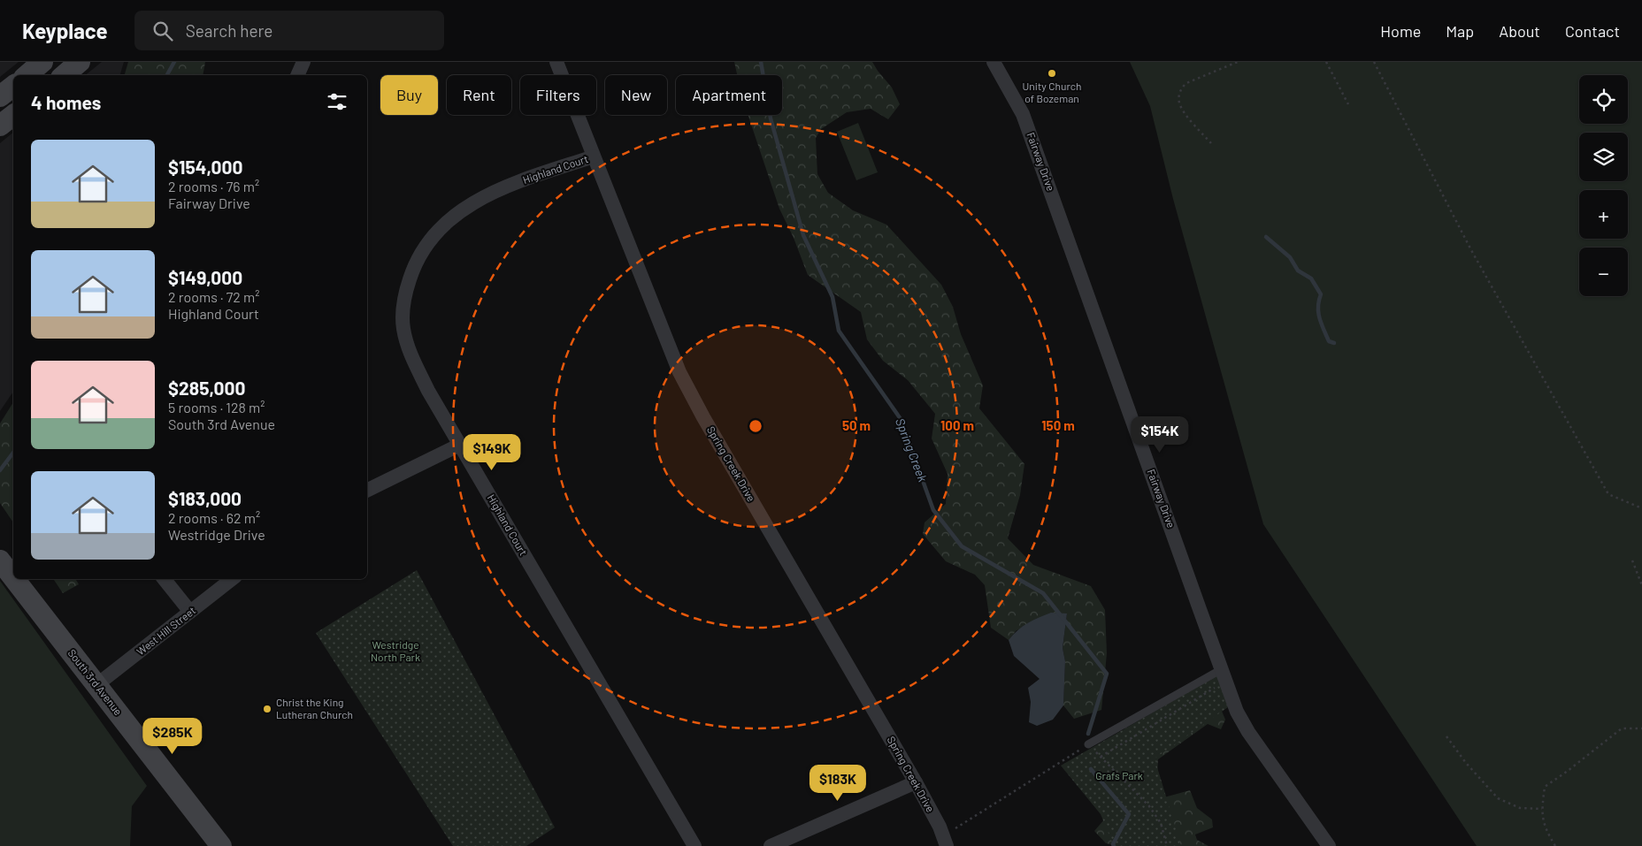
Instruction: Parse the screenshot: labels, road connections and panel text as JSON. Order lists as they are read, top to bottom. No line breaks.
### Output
{"streets":{"main road":["South 3rd Avenue"],"street":["Fairway Drive","Highland Court","Spring Creek Drive","West Hill Street"]},"crossings":[["Highland Court","Spring Creek Drive"],["West Hill Street","South 3rd Avenue"]],"water":["Spring Creek"],"parks":["Westridge North Park","Grafs Park"],"places":["Unity Church of Bozeman","Christ the King Lutheran Church"],"page":{"header":"Keyplace","search":"Search here","nav":["Home","Map","About","Contact"],"map_buttons":["+","−"],"chip":["Buy","Rent","Filters","New","Apartment"],"heading":"4 homes","list":[{"name":"$154,000","note":"2 rooms · 76 m² · Fairway Drive"},{"name":"$149,000","note":"2 rooms · 72 m² · Highland Court"},{"name":"$285,000","note":"5 rooms · 128 m² · South 3rd Avenue"},{"name":"$183,000","note":"2 rooms · 62 m² · Westridge Drive"}],"price":["$154K","$149K","$285K","$183K"]},"rings":["50 m","100 m","150 m"]}
